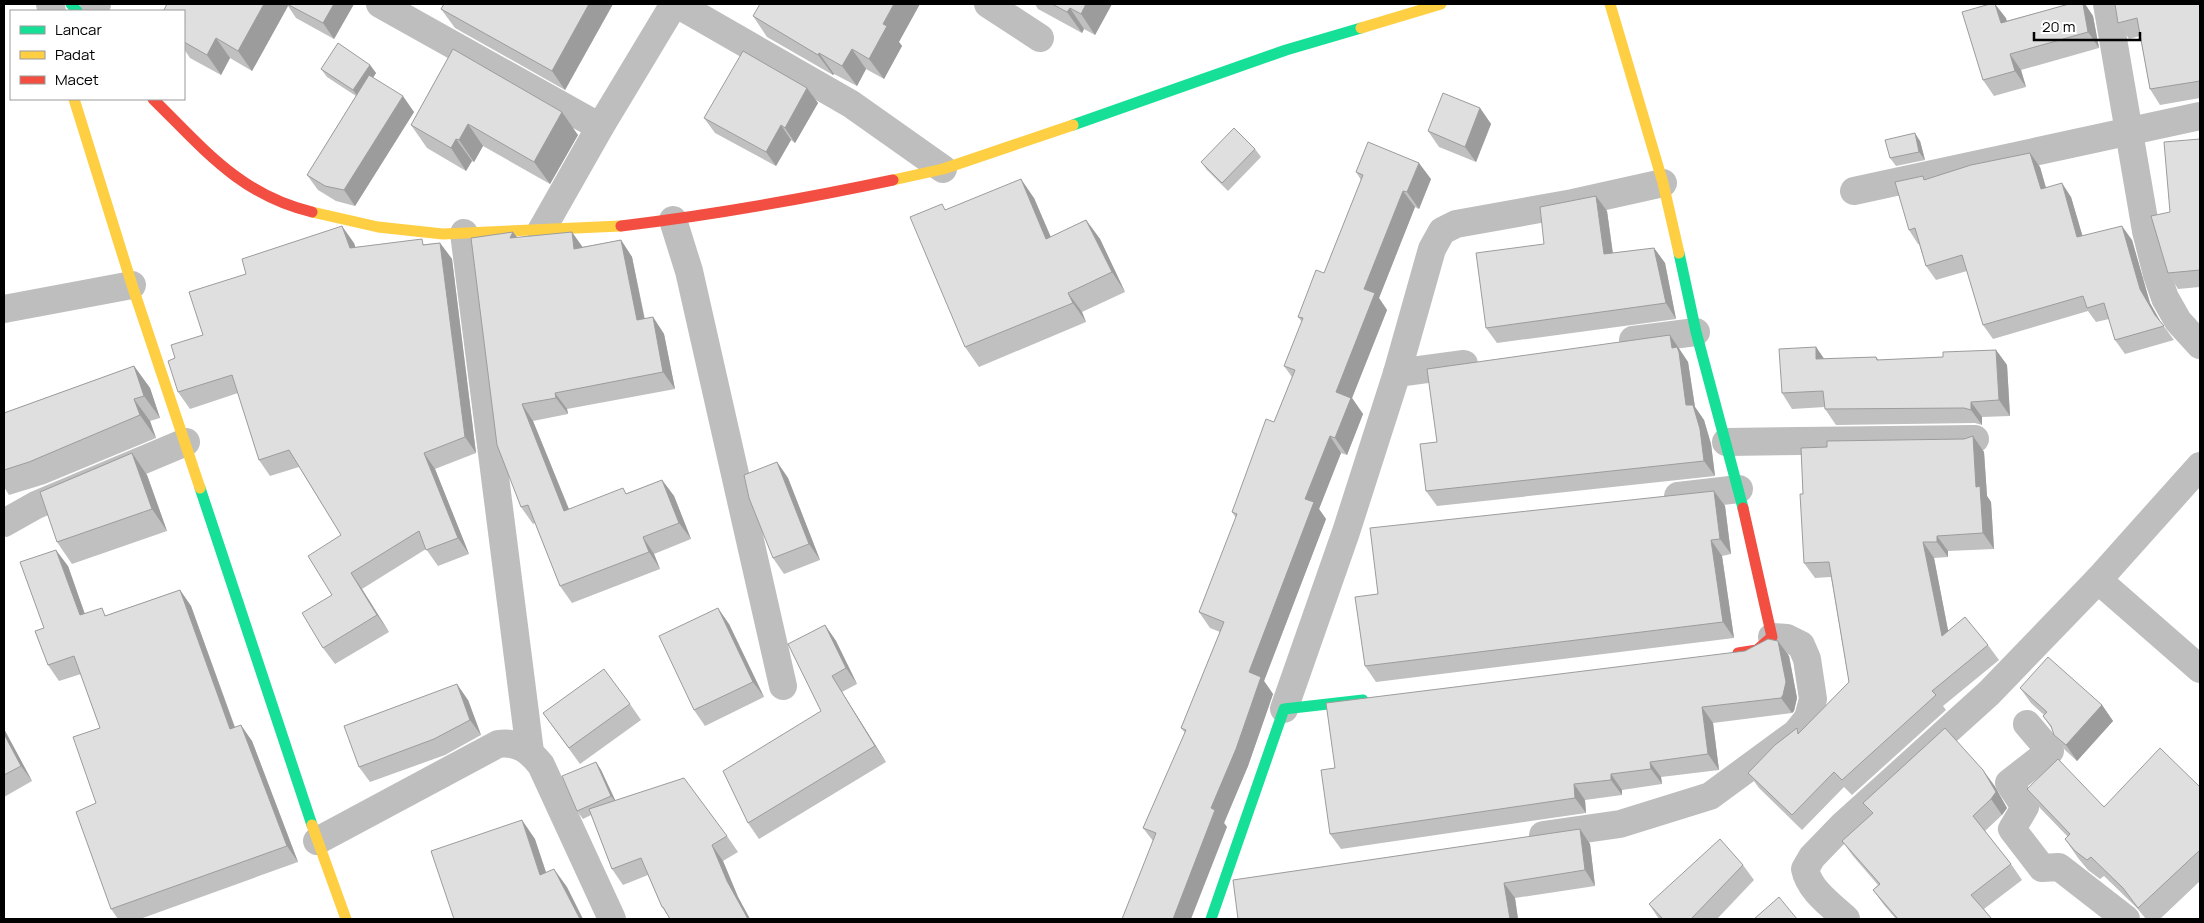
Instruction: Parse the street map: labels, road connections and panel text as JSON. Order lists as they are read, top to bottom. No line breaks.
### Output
{"legend":["Lancar","Padat","Macet"],"scale_bar":"20 m"}
